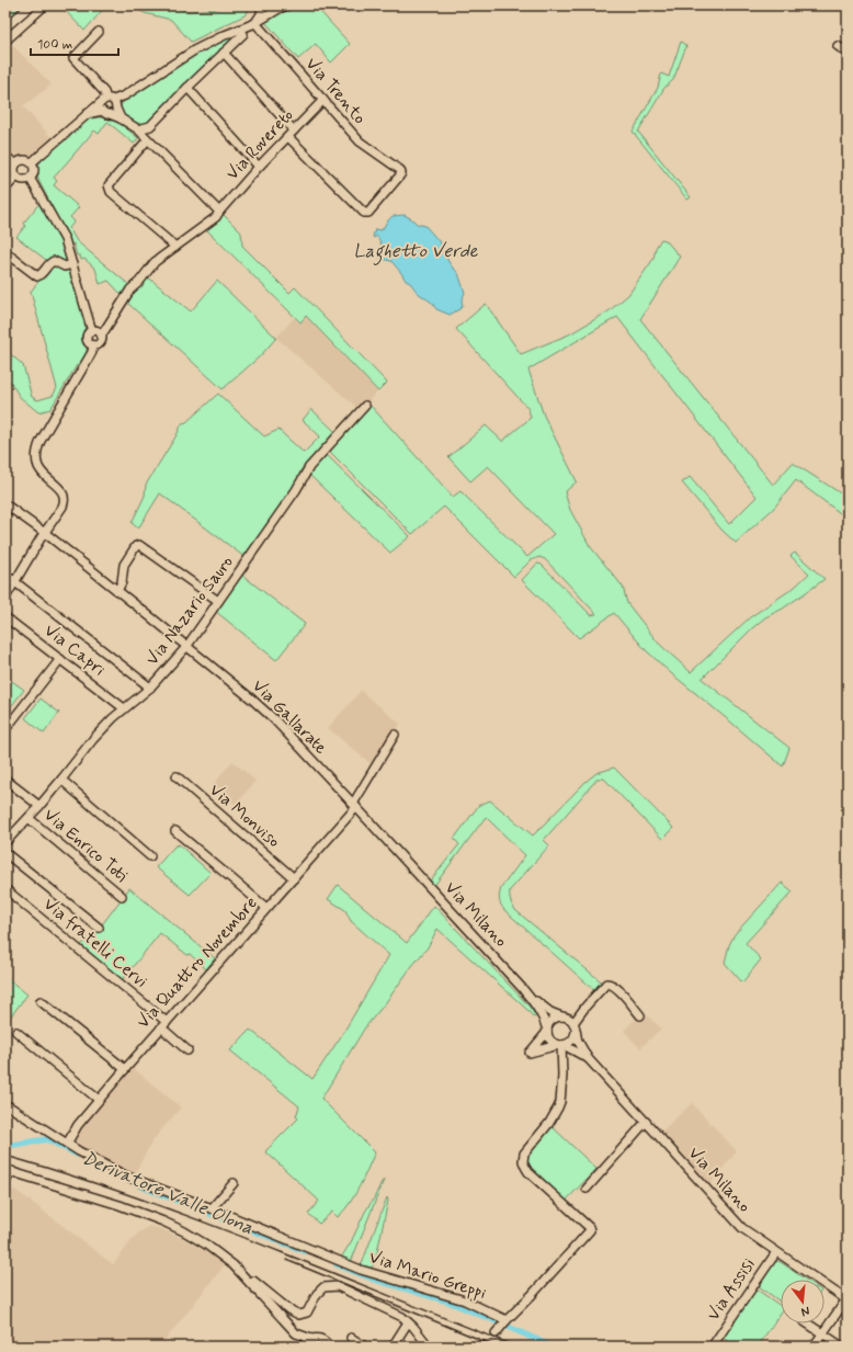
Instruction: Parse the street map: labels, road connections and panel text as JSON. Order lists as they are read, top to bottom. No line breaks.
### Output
{"streets":{"street":["Via Trento","Via Rovereto","Via Nazario Sauro","Via Capri","Via Gallarate","Via Monviso","Via Enrico Toti","Via Milano","Via fratelli Cervi","Via Quattro Novembre","Via Mario Greppi","Via Assisi"]},"crossings":[["Via Trento","Via Rovereto"],["Via Nazario Sauro","Via Capri"],["Via Nazario Sauro","Via Gallarate"],["Via Nazario Sauro","Via Enrico Toti"],["Via Gallarate","Via Milano"],["Via Gallarate","Via Quattro Novembre"],["Via Monviso","Via Quattro Novembre"],["Via Milano","Via Assisi"],["Via fratelli Cervi","Via Quattro Novembre"],["Via Quattro Novembre","Via Mario Greppi"]],"water":["Laghetto Verde","Derivatore Valle Olona"],"scale_bar":"100 m","north":"bottom"}
